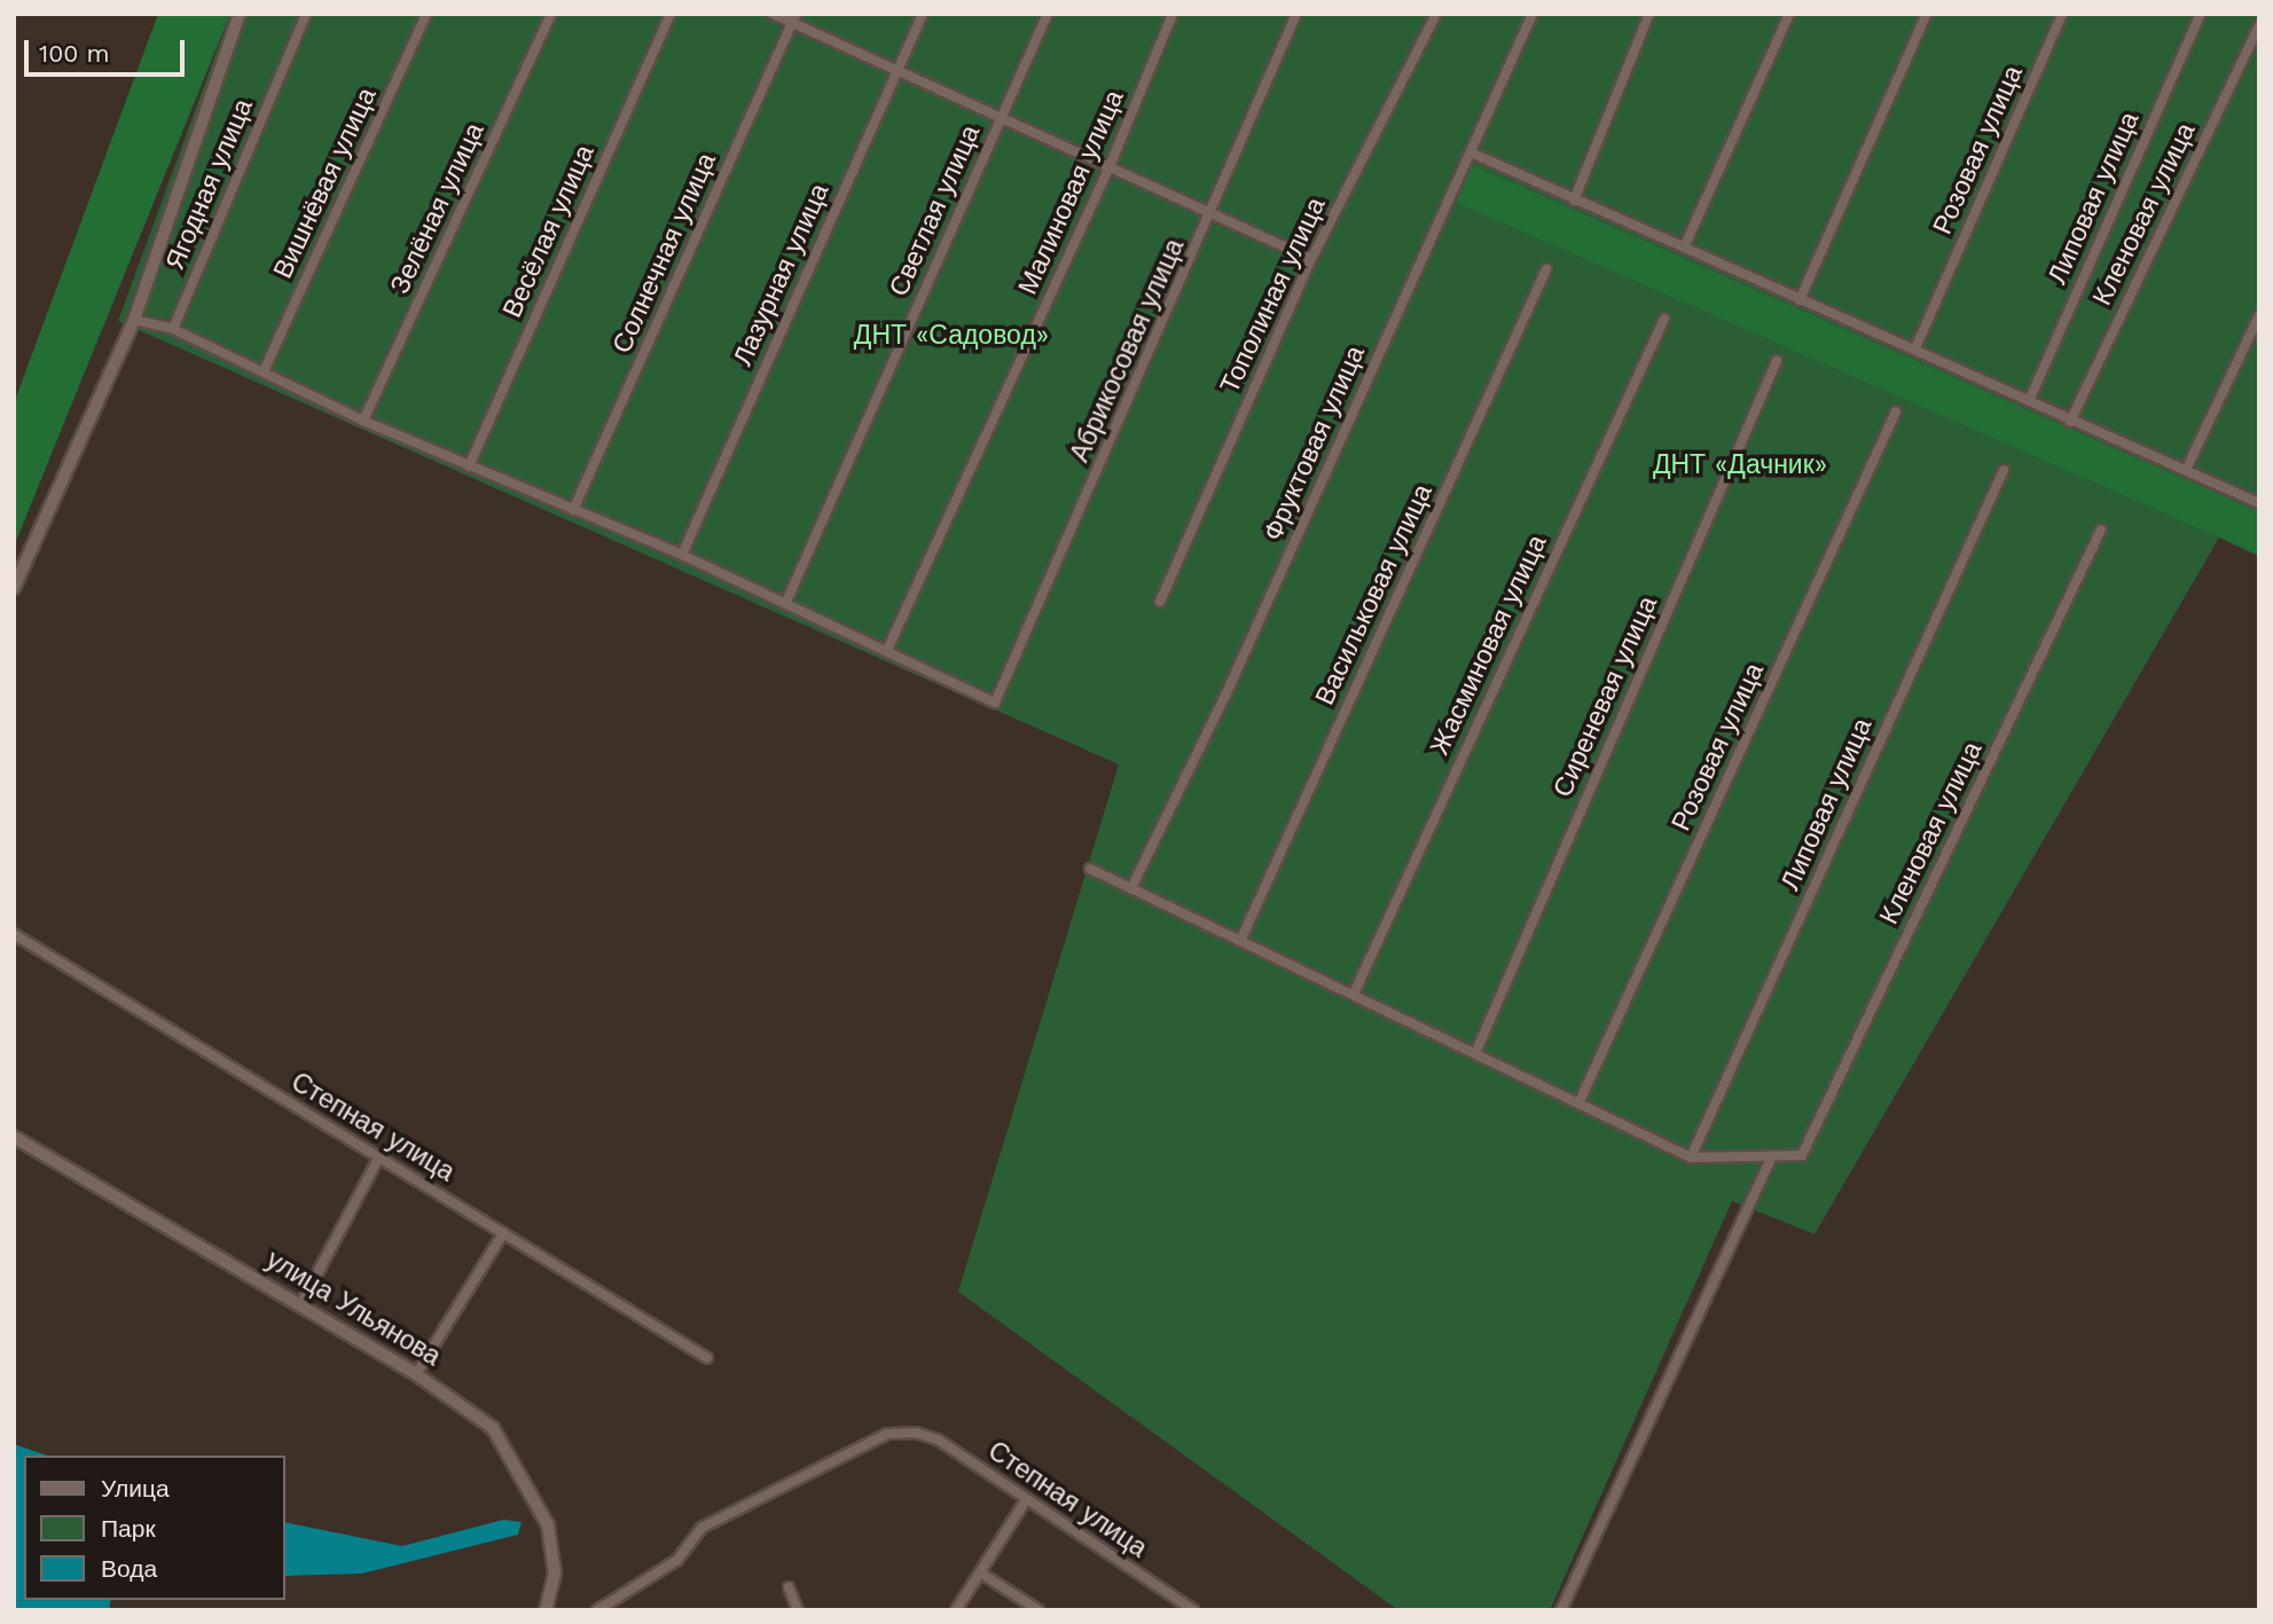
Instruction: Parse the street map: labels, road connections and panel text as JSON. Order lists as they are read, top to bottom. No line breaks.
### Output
{"streets":{"street":["Розовая улица","Вишнёвая улица","Ягодная улица","Малиновая улица","Липовая улица","Зелёная улица","Светлая улица","Кленовая улица","Весёлая улица","Солнечная улица","Лазурная улица","Тополиная улица","Абрикосовая улица","Фруктовая улица","Васильковая улица","Жасминовая улица","Сиреневая улица","Степная улица","улица Ульянова"]},"crossings":[["Малиновая улица","Абрикосовая улица"]],"parks":["ДНТ «Садовод»","ДНТ «Дачник»"],"legend":["Улица","Парк","Вода"],"scale_bar":"100 m"}
